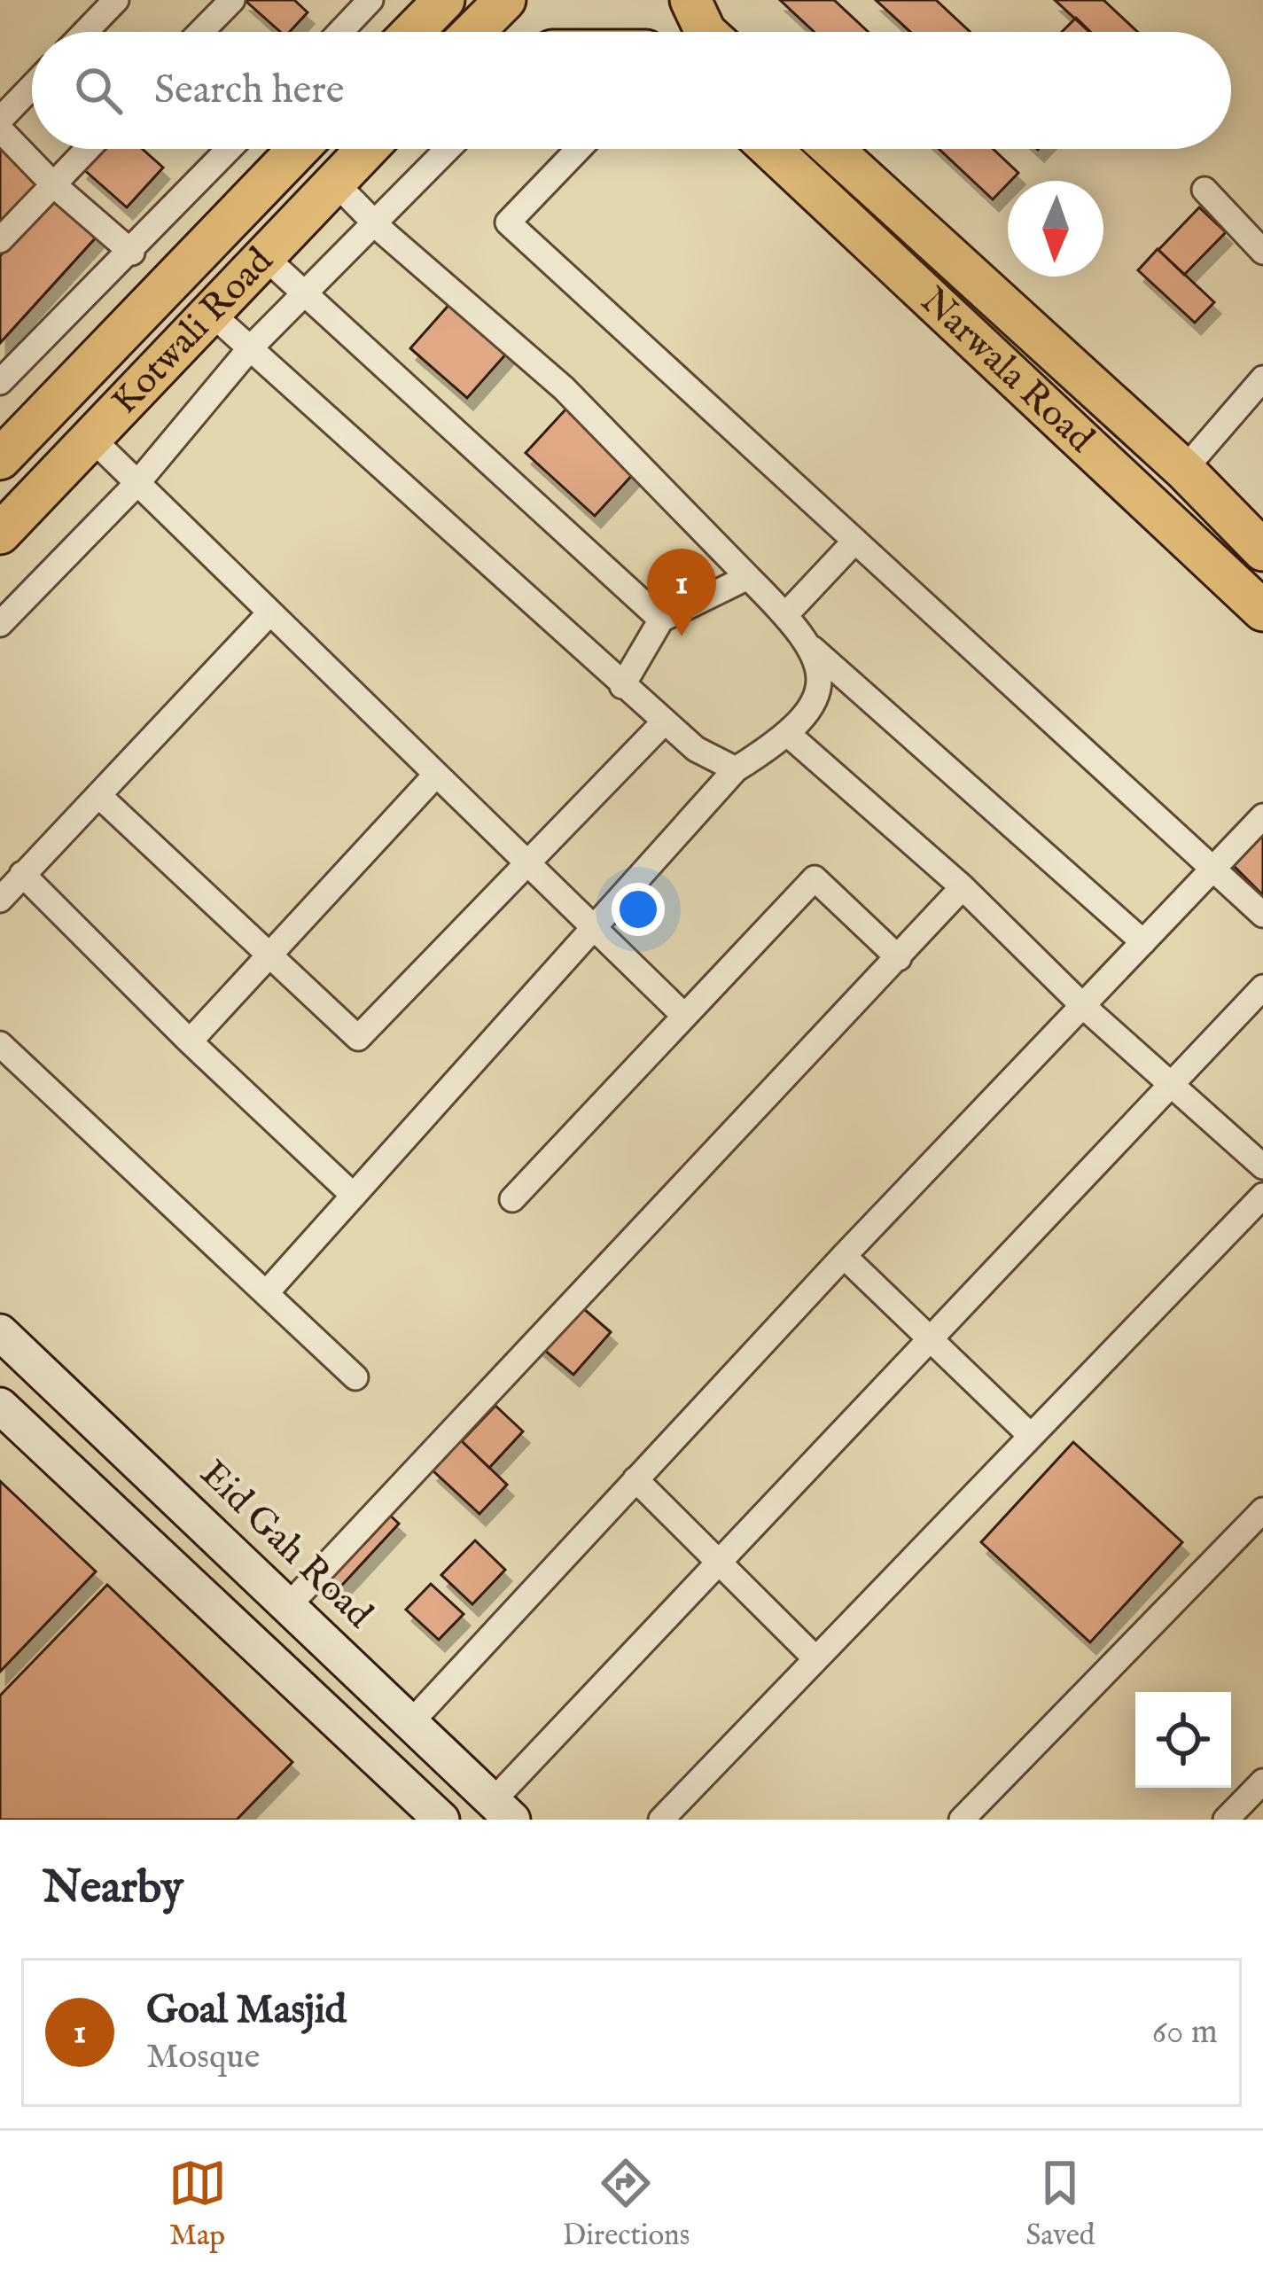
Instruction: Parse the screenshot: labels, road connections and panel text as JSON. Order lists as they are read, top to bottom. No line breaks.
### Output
{"streets":{"main road":["Kotwali Road","Narwala Road","Eid Gah Road"]},"north":"bottom","page":{"search":"Search here","pins":"1","heading":"Nearby","list":[{"mark":"1","name":"Goal Masjid","note":"Mosque","value":"60 m"}],"nav":["Map","Directions","Saved"]}}
